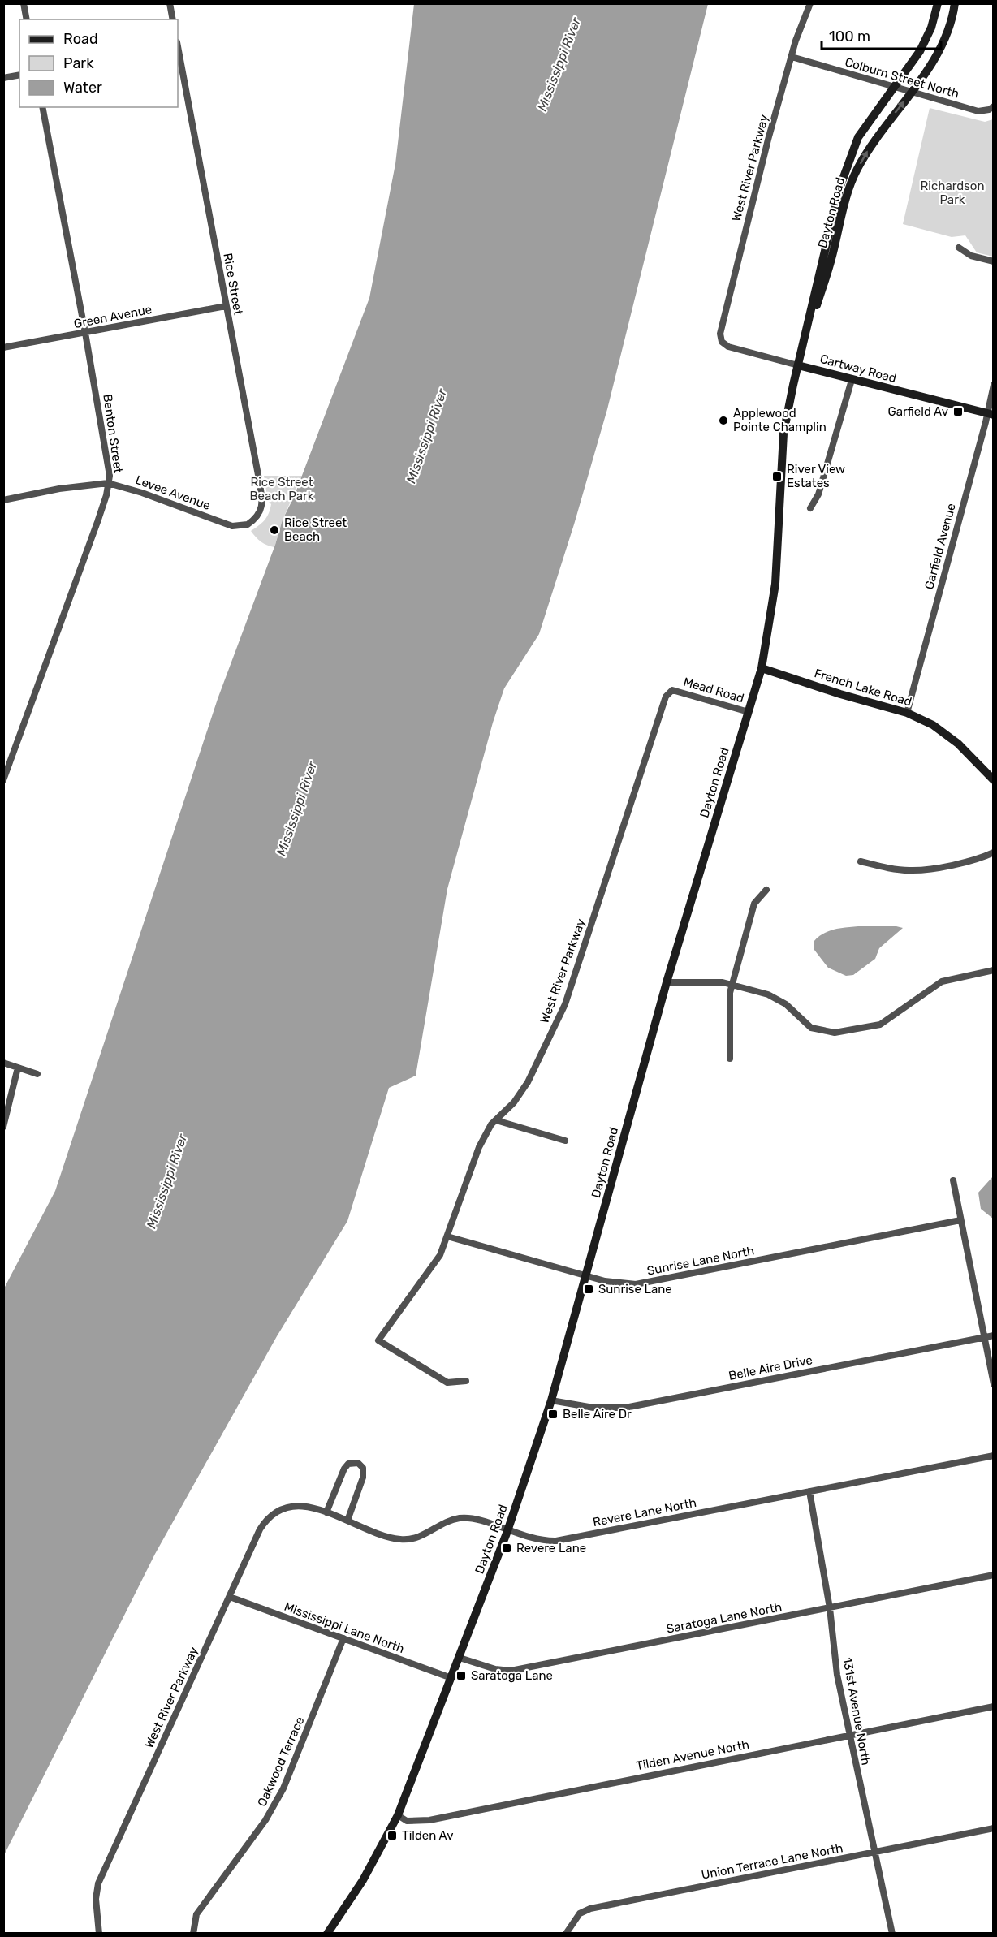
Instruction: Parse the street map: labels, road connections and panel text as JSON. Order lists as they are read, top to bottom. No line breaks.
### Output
{"streets":{"main road":["Dayton Road","Cartway Road","French Lake Road"],"street":["Colburn Street North","West River Parkway","Rice Street","Green Avenue","Benton Street","Levee Avenue","Garfield Avenue","Mead Road","Sunrise Lane North","Belle Aire Drive","Revere Lane North","Saratoga Lane North","Mississippi Lane North","131st Avenue North","Tilden Avenue North","Oakwood Terrace","Union Terrace Lane North"]},"crossings":[["Colburn Street North","West River Parkway"],["Colburn Street North","Dayton Road"],["West River Parkway","Cartway Road"],["West River Parkway","Mead Road"],["West River Parkway","Sunrise Lane North"],["West River Parkway","Revere Lane North"],["West River Parkway","Mississippi Lane North"],["Dayton Road","Cartway Road"],["Dayton Road","French Lake Road"],["Dayton Road","Mead Road"],["Dayton Road","Sunrise Lane North"],["Dayton Road","Belle Aire Drive"],["Dayton Road","Revere Lane North"],["Dayton Road","Saratoga Lane North"],["Dayton Road","Mississippi Lane North"],["Dayton Road","Tilden Avenue North"],["Rice Street","Green Avenue"],["Rice Street","Levee Avenue"],["Green Avenue","Benton Street"],["Cartway Road","Garfield Avenue"],["Benton Street","Levee Avenue"],["Garfield Avenue","French Lake Road"],["Revere Lane North","131st Avenue North"],["Saratoga Lane North","131st Avenue North"],["Mississippi Lane North","Oakwood Terrace"],["131st Avenue North","Tilden Avenue North"],["131st Avenue North","Union Terrace Lane North"]],"water":["Mississippi River"],"parks":["Richardson Park","Rice Street Beach Park"],"places":{"transit":["Garfield Av","River View Estates","Sunrise Lane","Belle Aire Dr","Revere Lane","Saratoga Lane","Tilden Av"],"other":["Applewood Pointe Champlin","Rice Street Beach"]},"legend":["Road","Park","Water"],"scale_bar":"100 m"}
